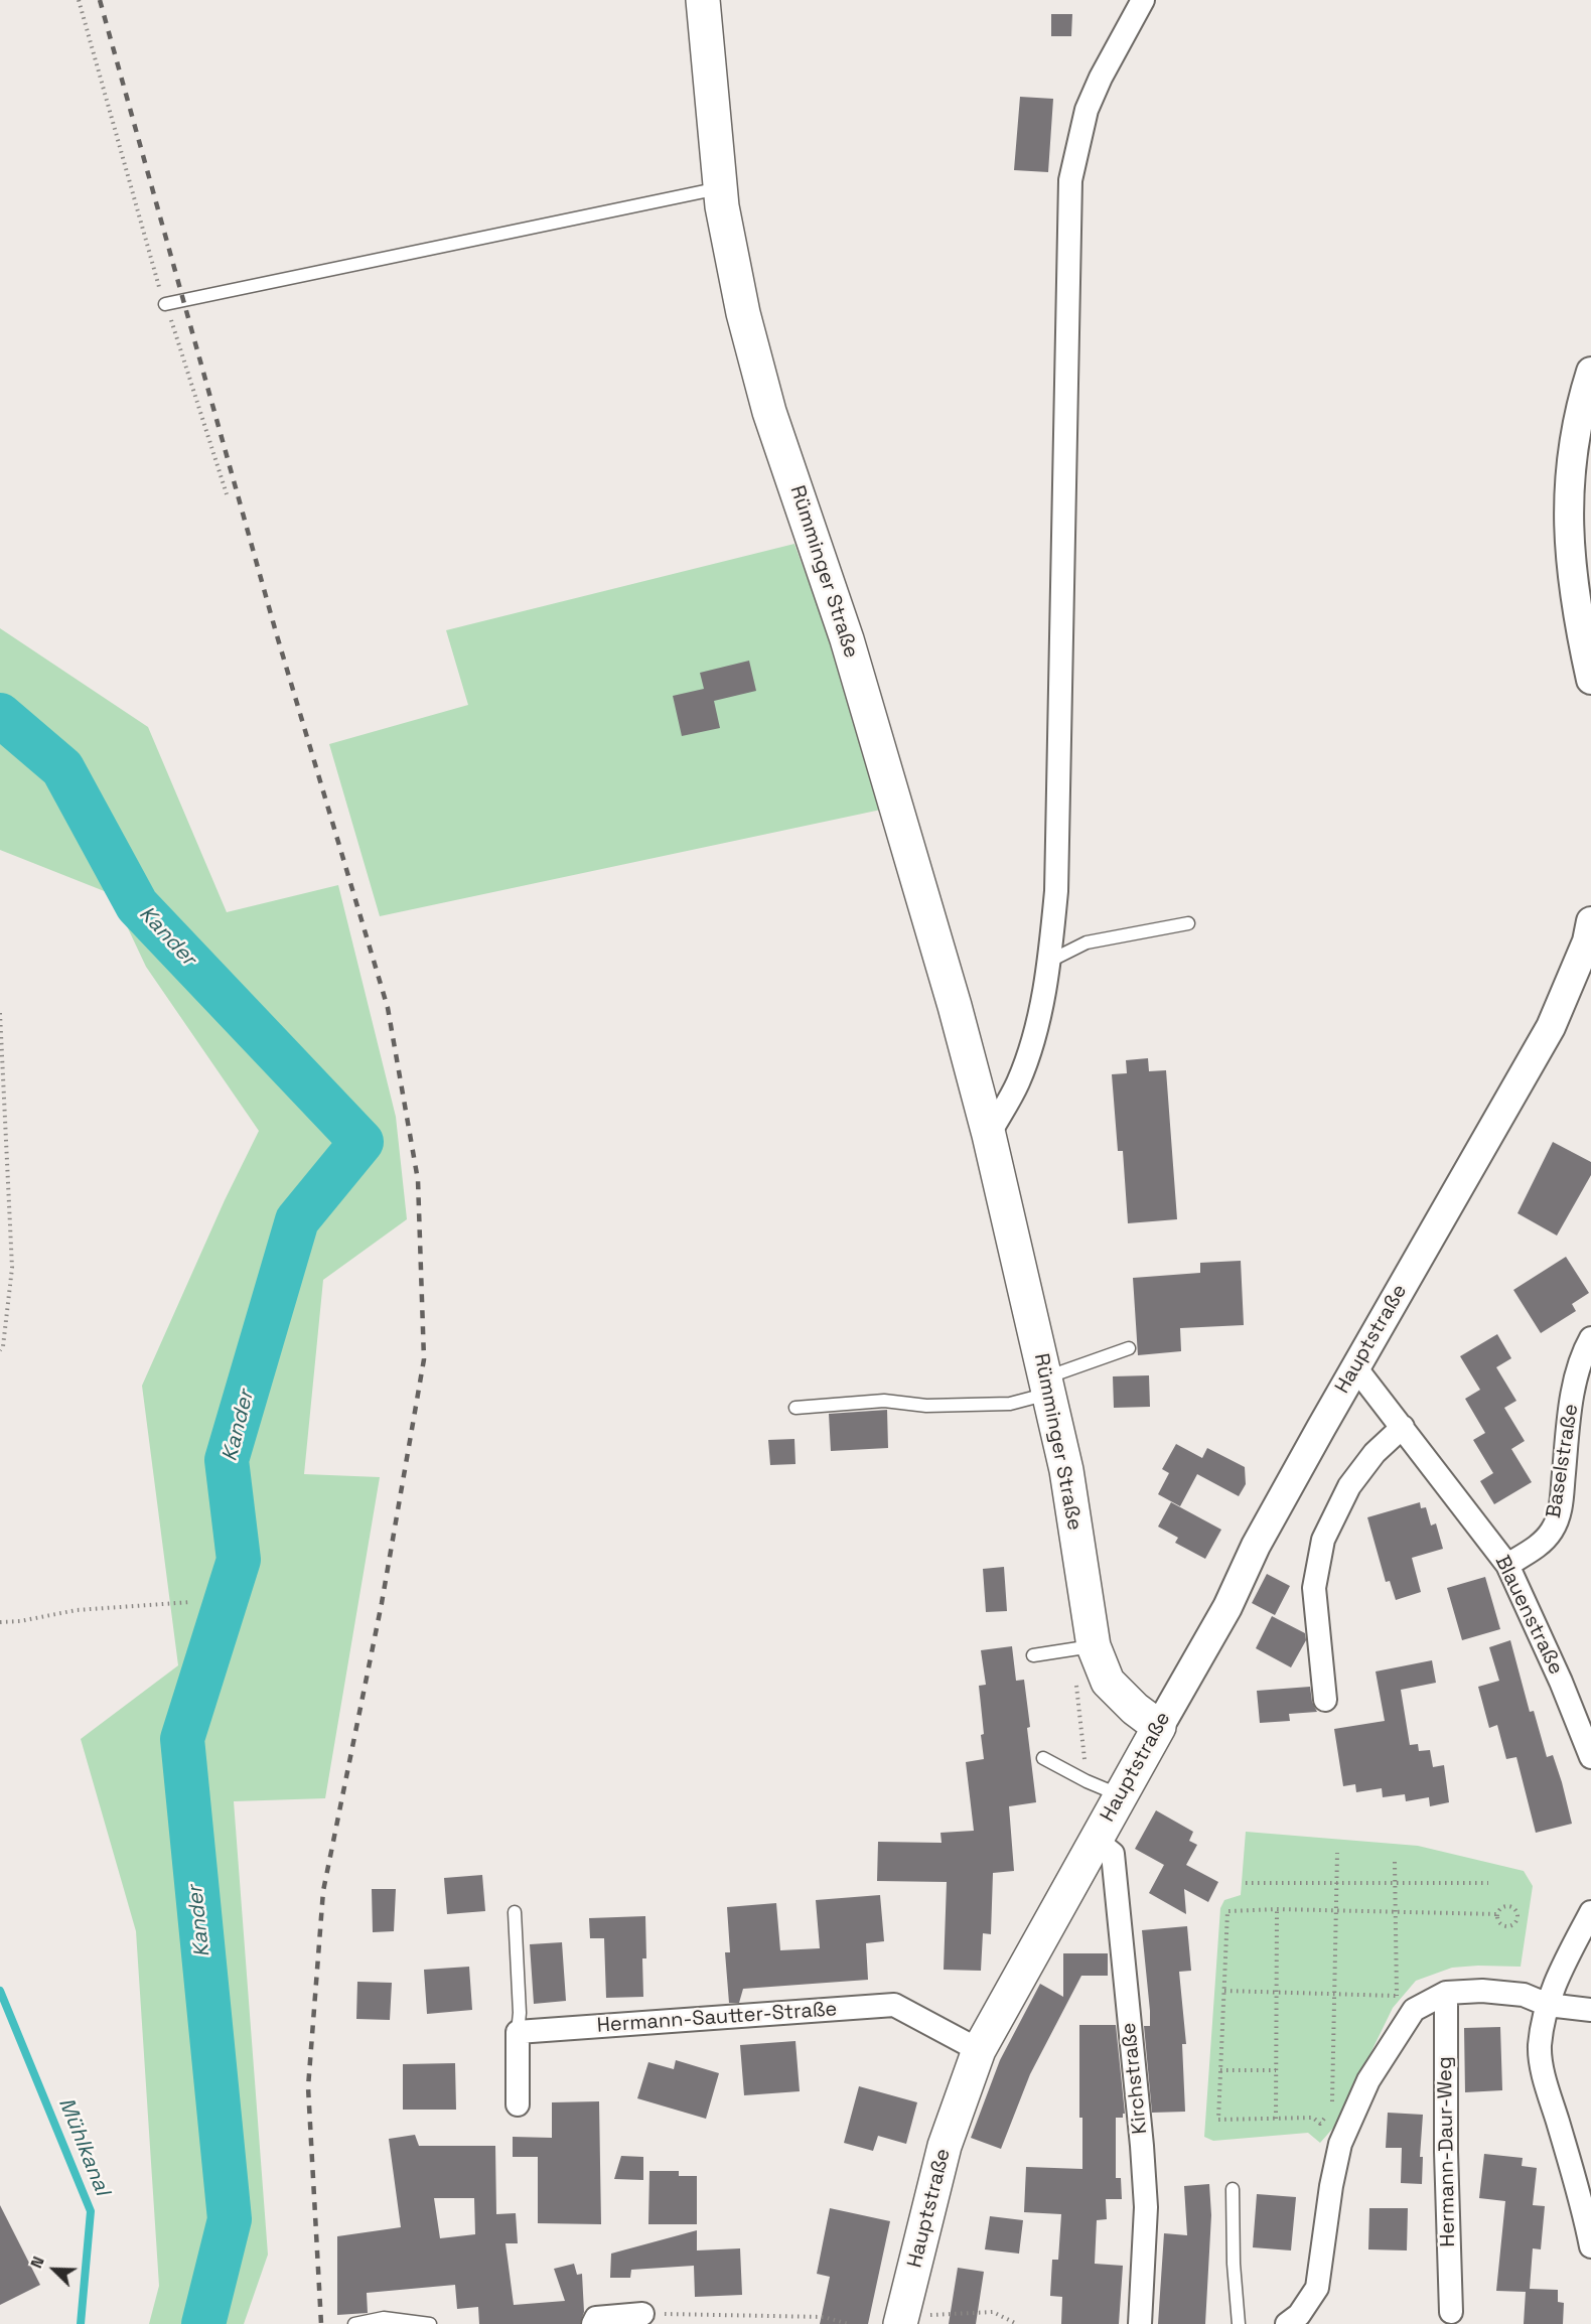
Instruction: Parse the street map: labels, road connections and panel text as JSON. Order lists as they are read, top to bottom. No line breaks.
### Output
{"streets":{"main road":["Rümminger Straße","Hauptstraße"],"street":["Baselstraße","Blauenstraße","Hermann-Sautter-Straße","Kirchstraße","Hermann-Daur-Weg"]},"crossings":[["Rümminger Straße","Hauptstraße"],["Hauptstraße","Blauenstraße"],["Hauptstraße","Hermann-Sautter-Straße"],["Hauptstraße","Kirchstraße"],["Baselstraße","Blauenstraße"]],"water":["Kander","Mühlkanal"],"north":"top left"}
